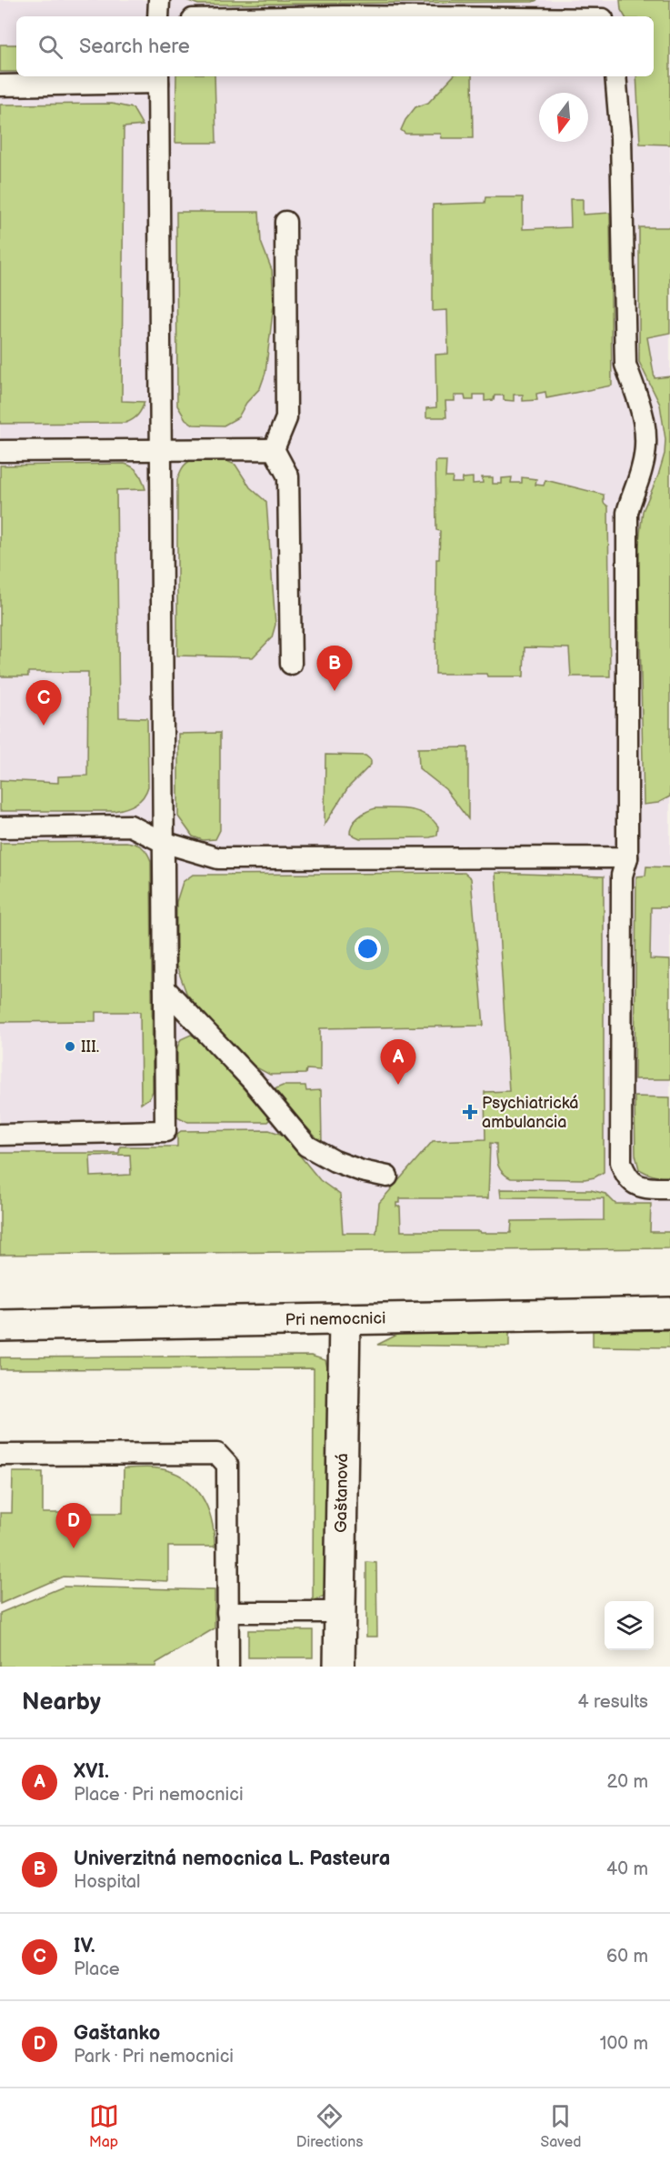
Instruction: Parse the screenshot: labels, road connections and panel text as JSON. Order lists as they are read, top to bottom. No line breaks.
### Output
{"streets":{"street":["Pri nemocnici","Gaštanová"]},"crossings":[["Pri nemocnici","Gaštanová"]],"places":{"other":["III."],"health":["Psychiatrická ambulancia"]},"north":"bottom","page":{"search":"Search here","pins":["B","C","A","D"],"heading":["Nearby","4 results"],"list":[{"mark":"A","name":"XVI.","note":"Place · Pri nemocnici","value":"20 m"},{"mark":"B","name":"Univerzitná nemocnica L. Pasteura","note":"Hospital","value":"40 m"},{"mark":"C","name":"IV.","note":"Place","value":"60 m"},{"mark":"D","name":"Gaštanko","note":"Park · Pri nemocnici","value":"100 m"}],"nav":["Map","Directions","Saved"]}}
